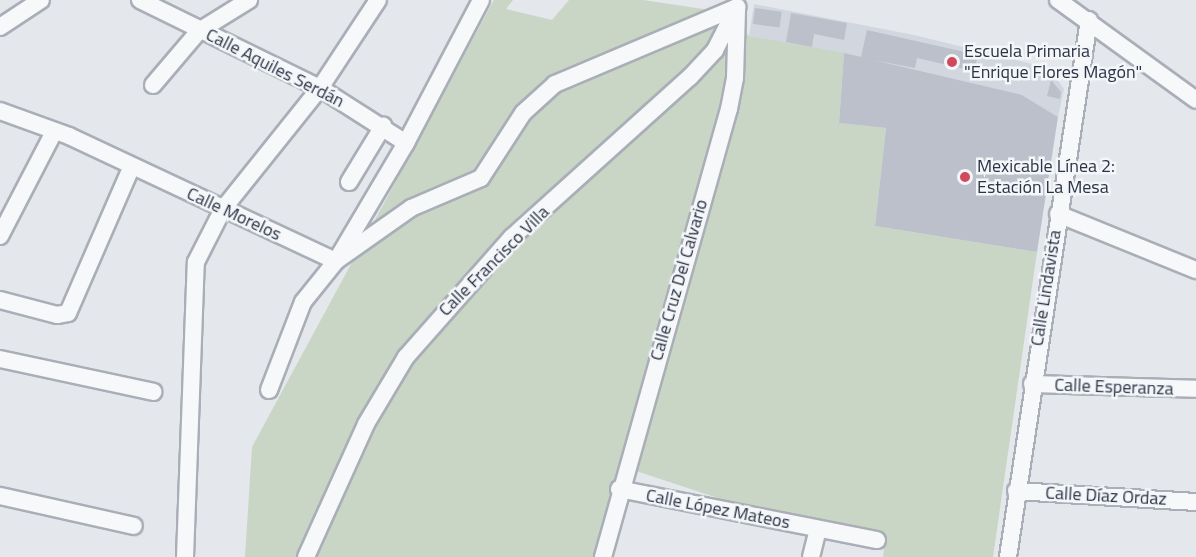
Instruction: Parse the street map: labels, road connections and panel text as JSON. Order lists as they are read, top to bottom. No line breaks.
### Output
{"streets":{"street":["Calle Aquiles Serdán","Calle Morelos","Calle Francisco Villa","Calle Cruz Del Calvario","Calle Lindavista","Calle Esperanza","Calle Díaz Ordaz","Calle López Mateos"]},"crossings":[["Calle Francisco Villa","Calle Cruz Del Calvario"],["Calle Cruz Del Calvario","Calle López Mateos"],["Calle Lindavista","Calle Esperanza"],["Calle Lindavista","Calle Díaz Ordaz"]],"places":["Escuela Primaria \"Enrique Flores Magón\"","Mexicable Línea 2: Estación La Mesa"]}
